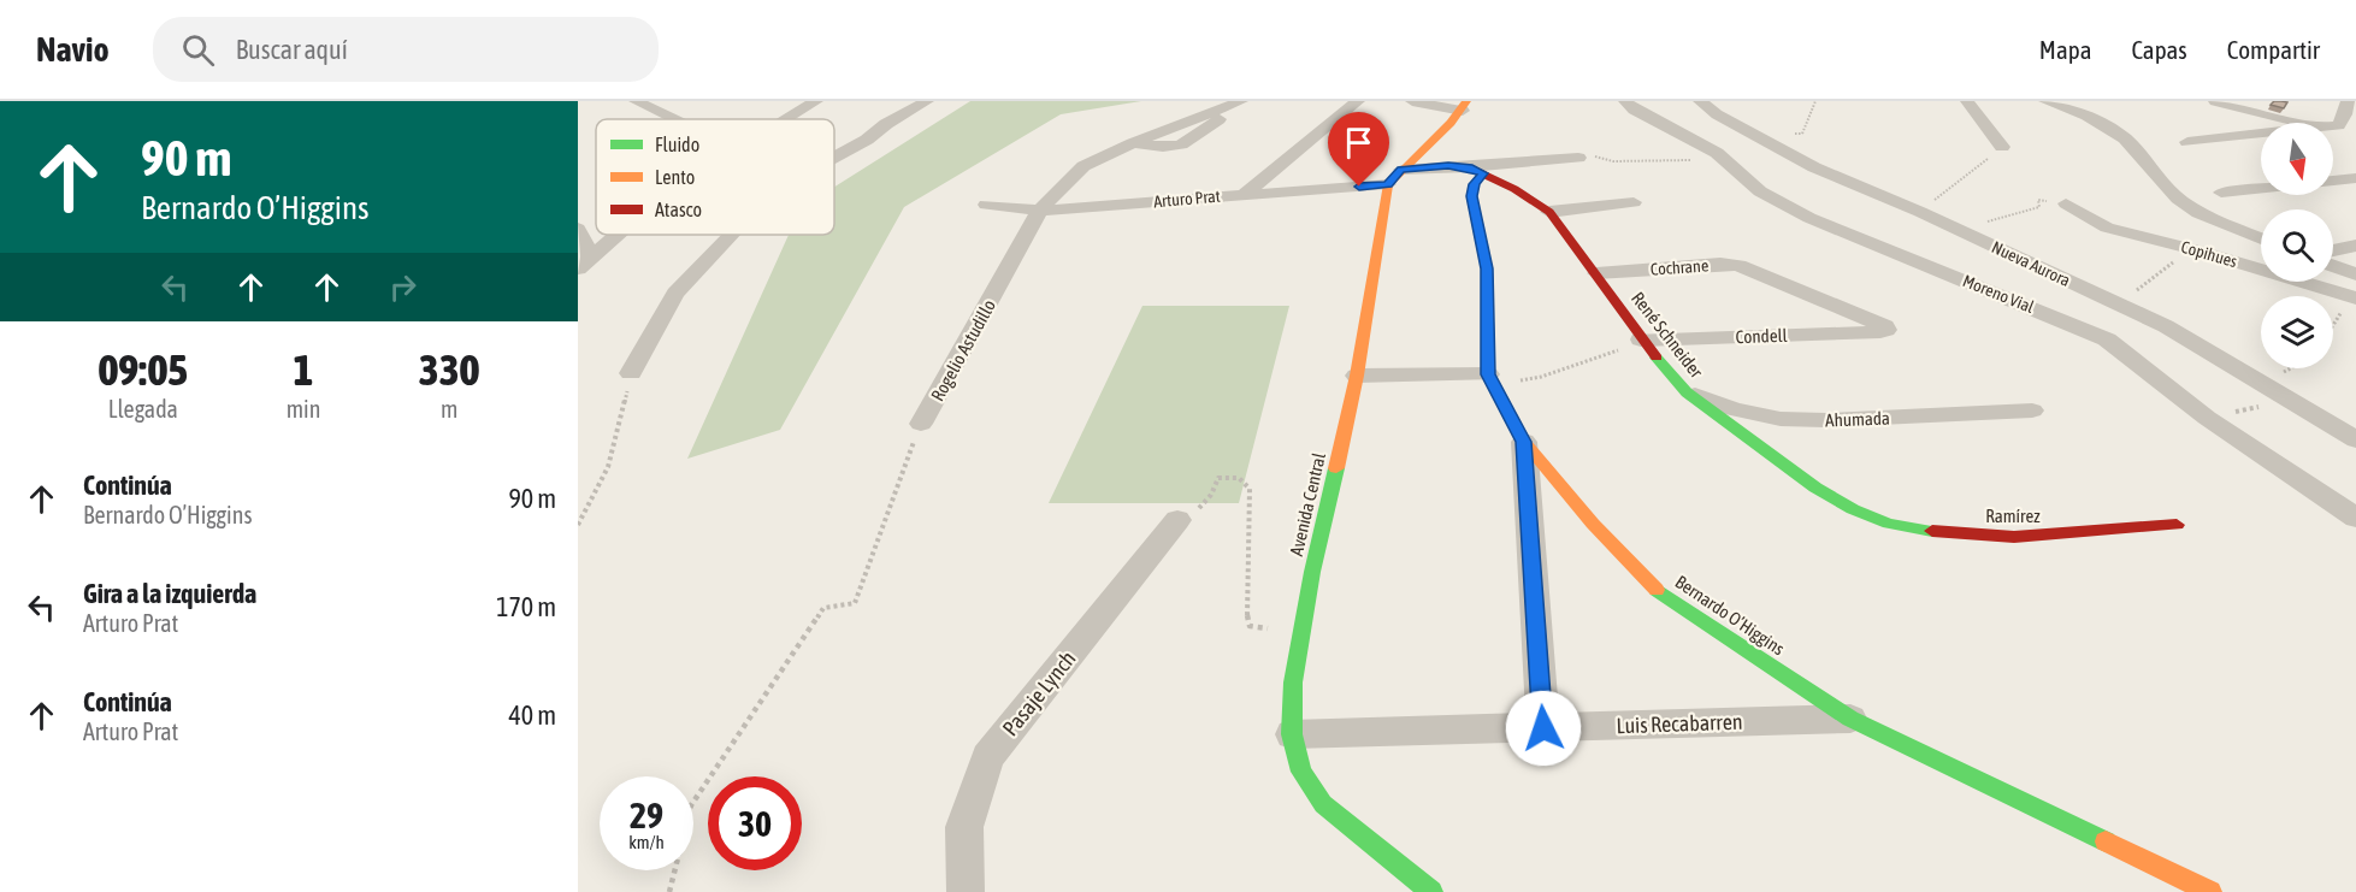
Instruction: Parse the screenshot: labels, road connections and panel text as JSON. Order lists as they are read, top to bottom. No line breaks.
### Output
{"streets":{"street":["Arturo Prat","Copihues","Nueva Aurora","Cochrane","Moreno Vial","René Schneider","Condell","Rogelio Astudillo","Ahumada","Avenida Central","Ramírez","Bernardo O’Higgins","Pasaje Lynch","Luis Recabarren"]},"crossings":[["Arturo Prat","Rogelio Astudillo"],["Arturo Prat","Avenida Central"],["Cochrane","René Schneider"],["Cochrane","Condell"],["René Schneider","Condell"],["René Schneider","Ahumada"],["René Schneider","Ramírez"],["René Schneider","Bernardo O’Higgins"],["Avenida Central","Luis Recabarren"],["Bernardo O’Higgins","Luis Recabarren"]],"legend":["Fluido","Lento","Atasco"],"north":"bottom","page":{"header":"Navio","search":"Buscar aquí","nav":["Mapa","Capas","Compartir"],"turn":["90 m","Bernardo O’Higgins"],"eta":["09:05","Llegada","1","min","330","m"],"list":[{"name":"Continúa","note":"Bernardo O’Higgins","value":"90 m"},{"name":"Gira a la izquierda","note":"Arturo Prat","value":"170 m"},{"name":"Continúa","note":"Arturo Prat","value":"40 m"}],"speed":"29 km/h","limit":"30"}}
